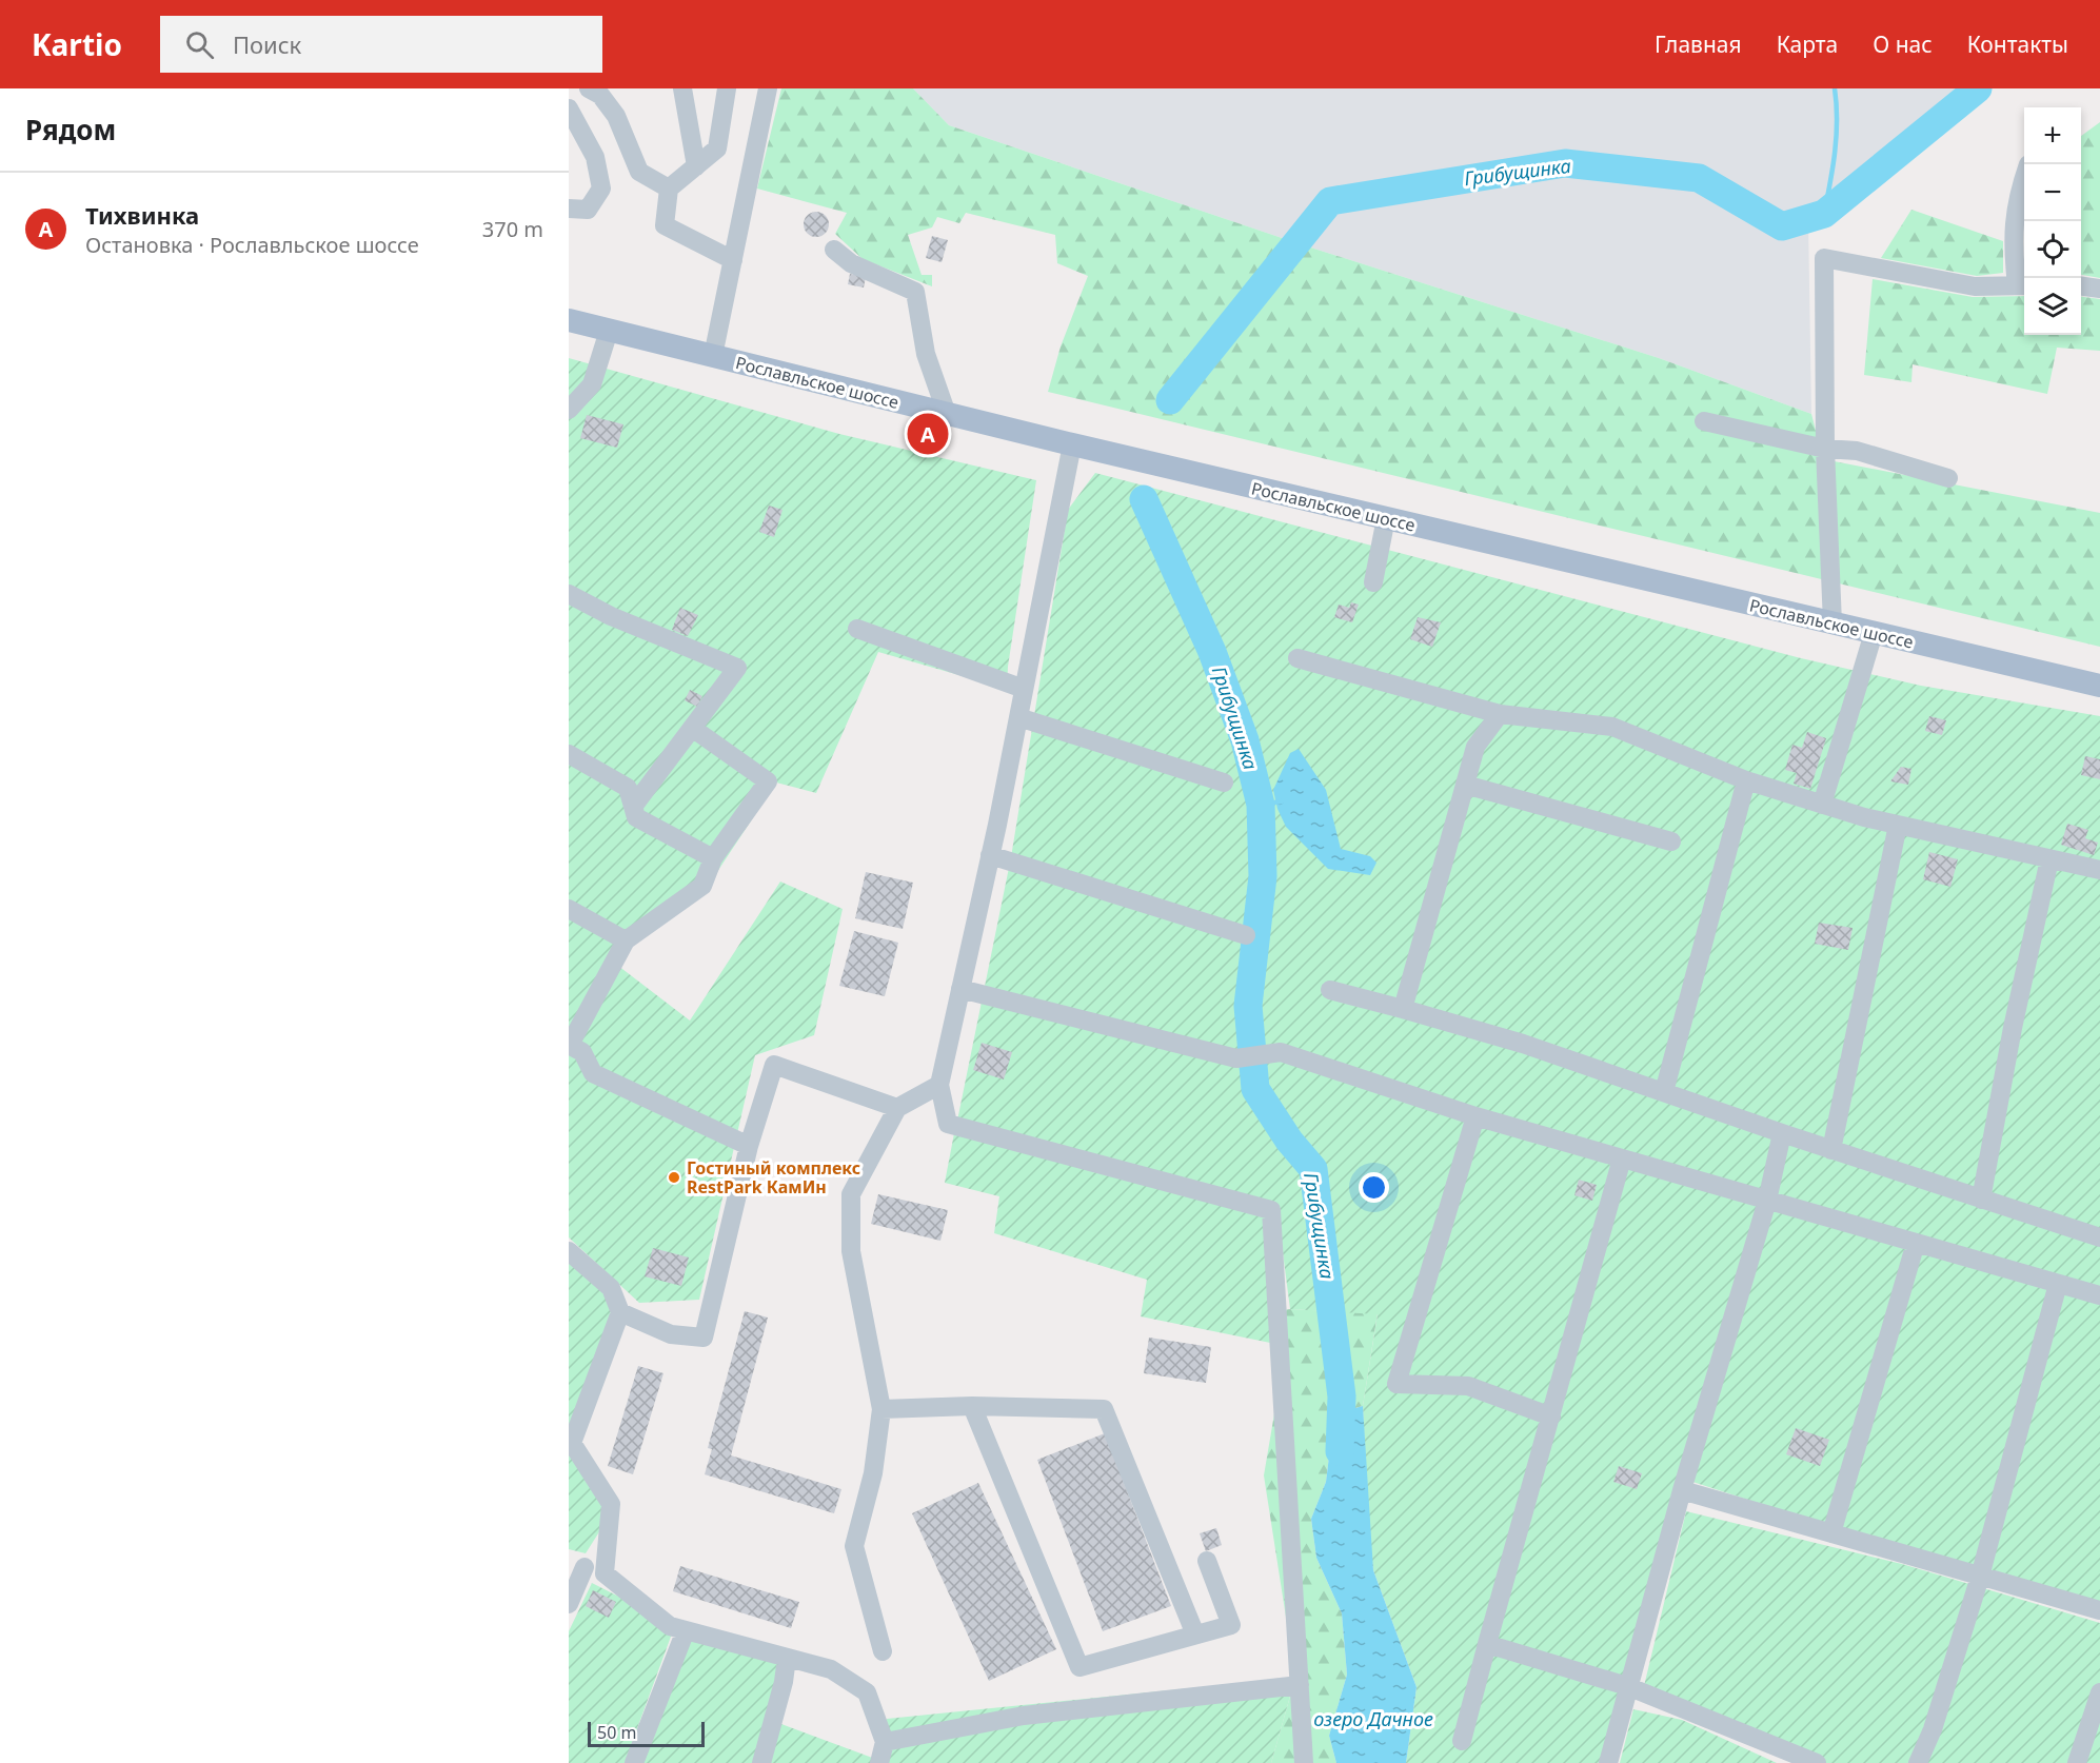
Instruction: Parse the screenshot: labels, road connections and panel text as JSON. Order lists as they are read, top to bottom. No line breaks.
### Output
{"streets":{"main road":["Рославльское шоссе"]},"water":["Грибущинка","озеро Дачное"],"places":["Гостиный комплекс RestPark КамИн"],"scale_bar":"50 m","page":{"header":"Kartio","search":"Поиск","nav":["Главная","Карта","О нас","Контакты"],"heading":"Рядом","map_buttons":["+","−"],"list":[{"mark":"A","name":"Тихвинка","note":"Остановка · Рославльское шоссе","value":"370 m"}],"pins":"A","scale":"50 m"}}
